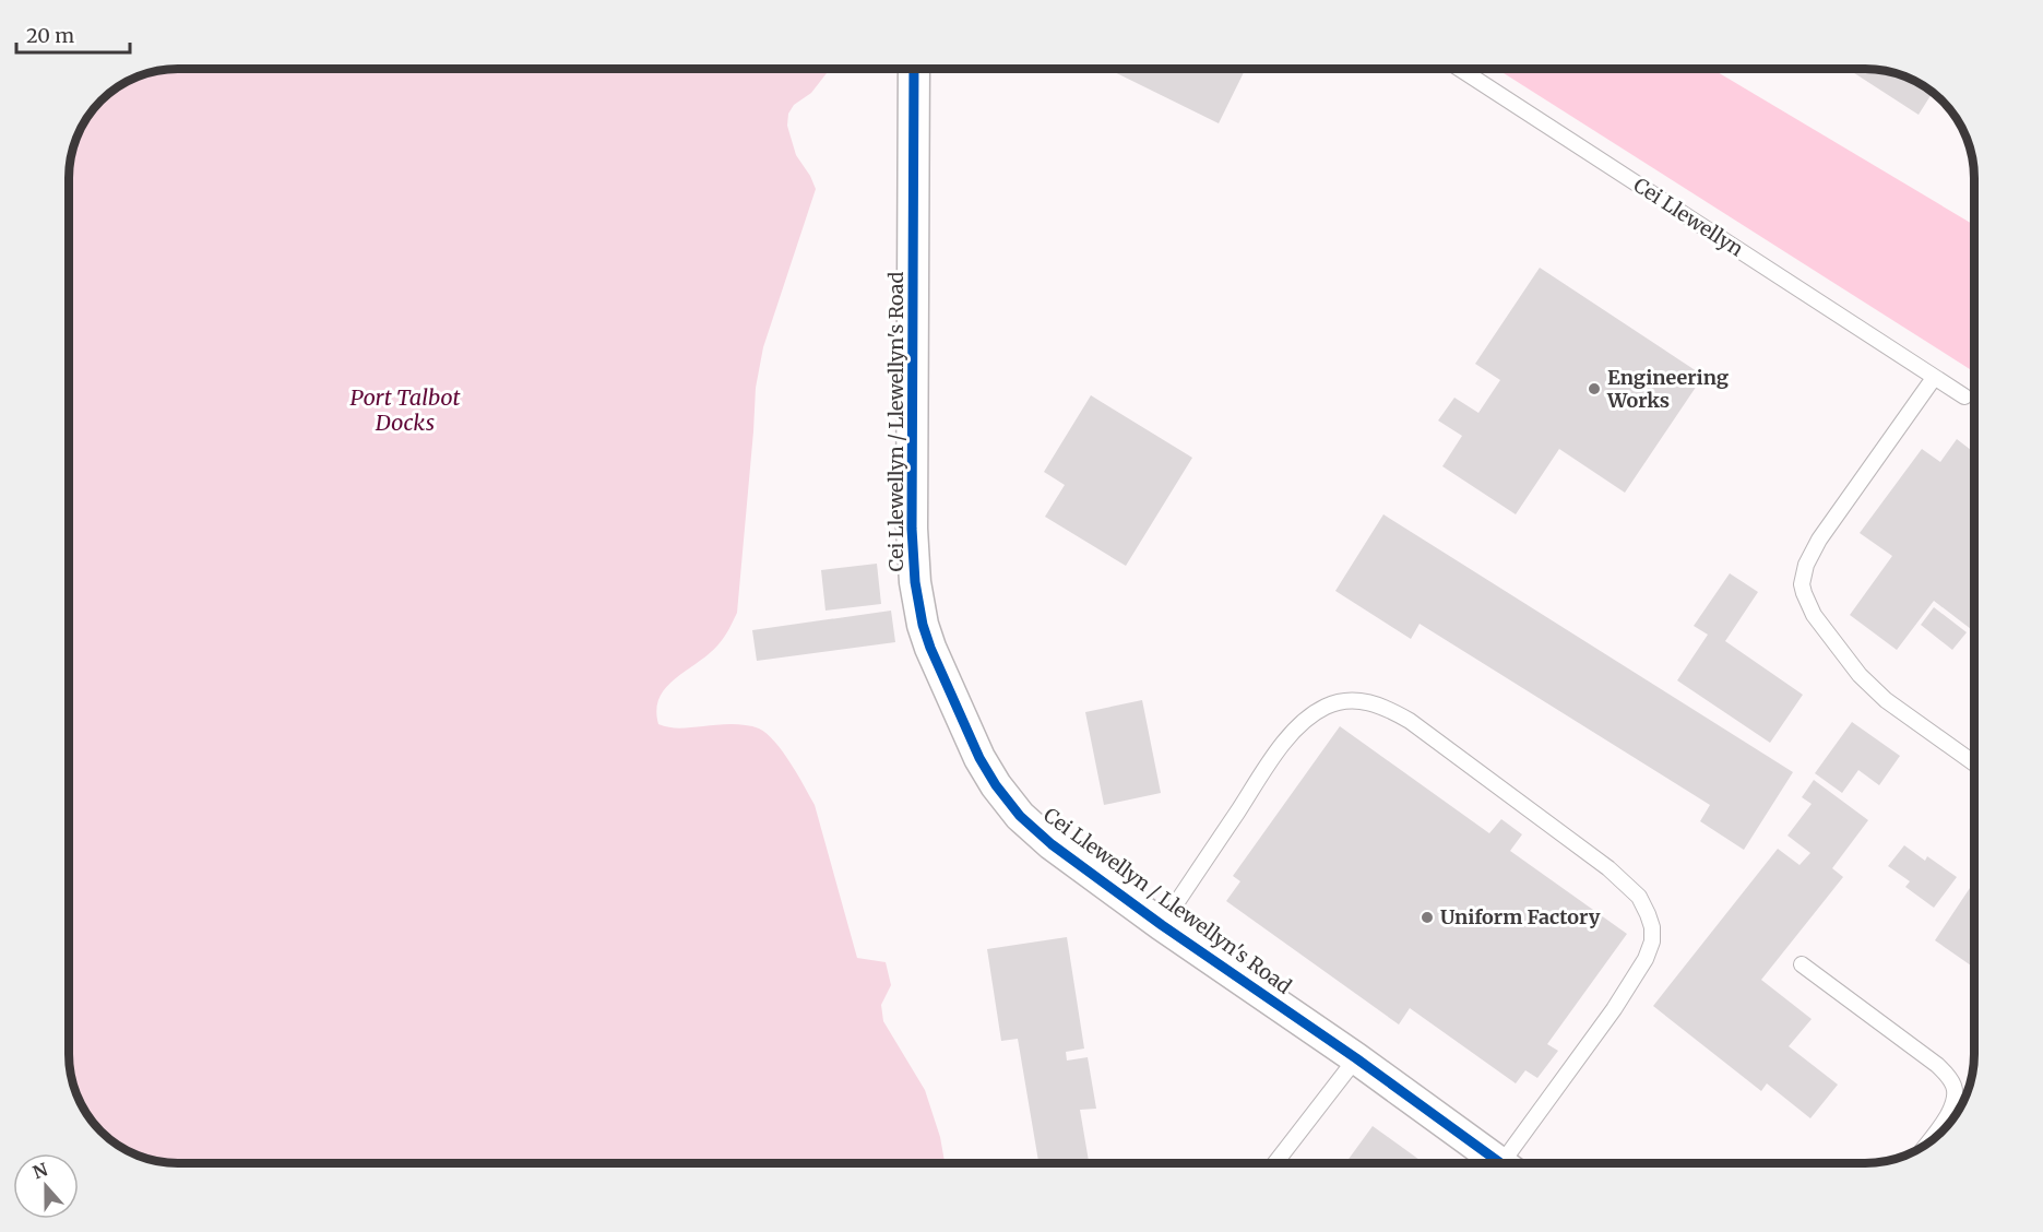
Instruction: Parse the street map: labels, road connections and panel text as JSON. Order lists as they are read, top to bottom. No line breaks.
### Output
{"streets":{"street":["Cei Llewellyn / Llewellyn's Road"],"lane":["Cei Llewellyn"]},"water":["Port Talbot Docks"],"places":["Engineering Works","Uniform Factory"],"scale_bar":"20 m","north":"top"}
